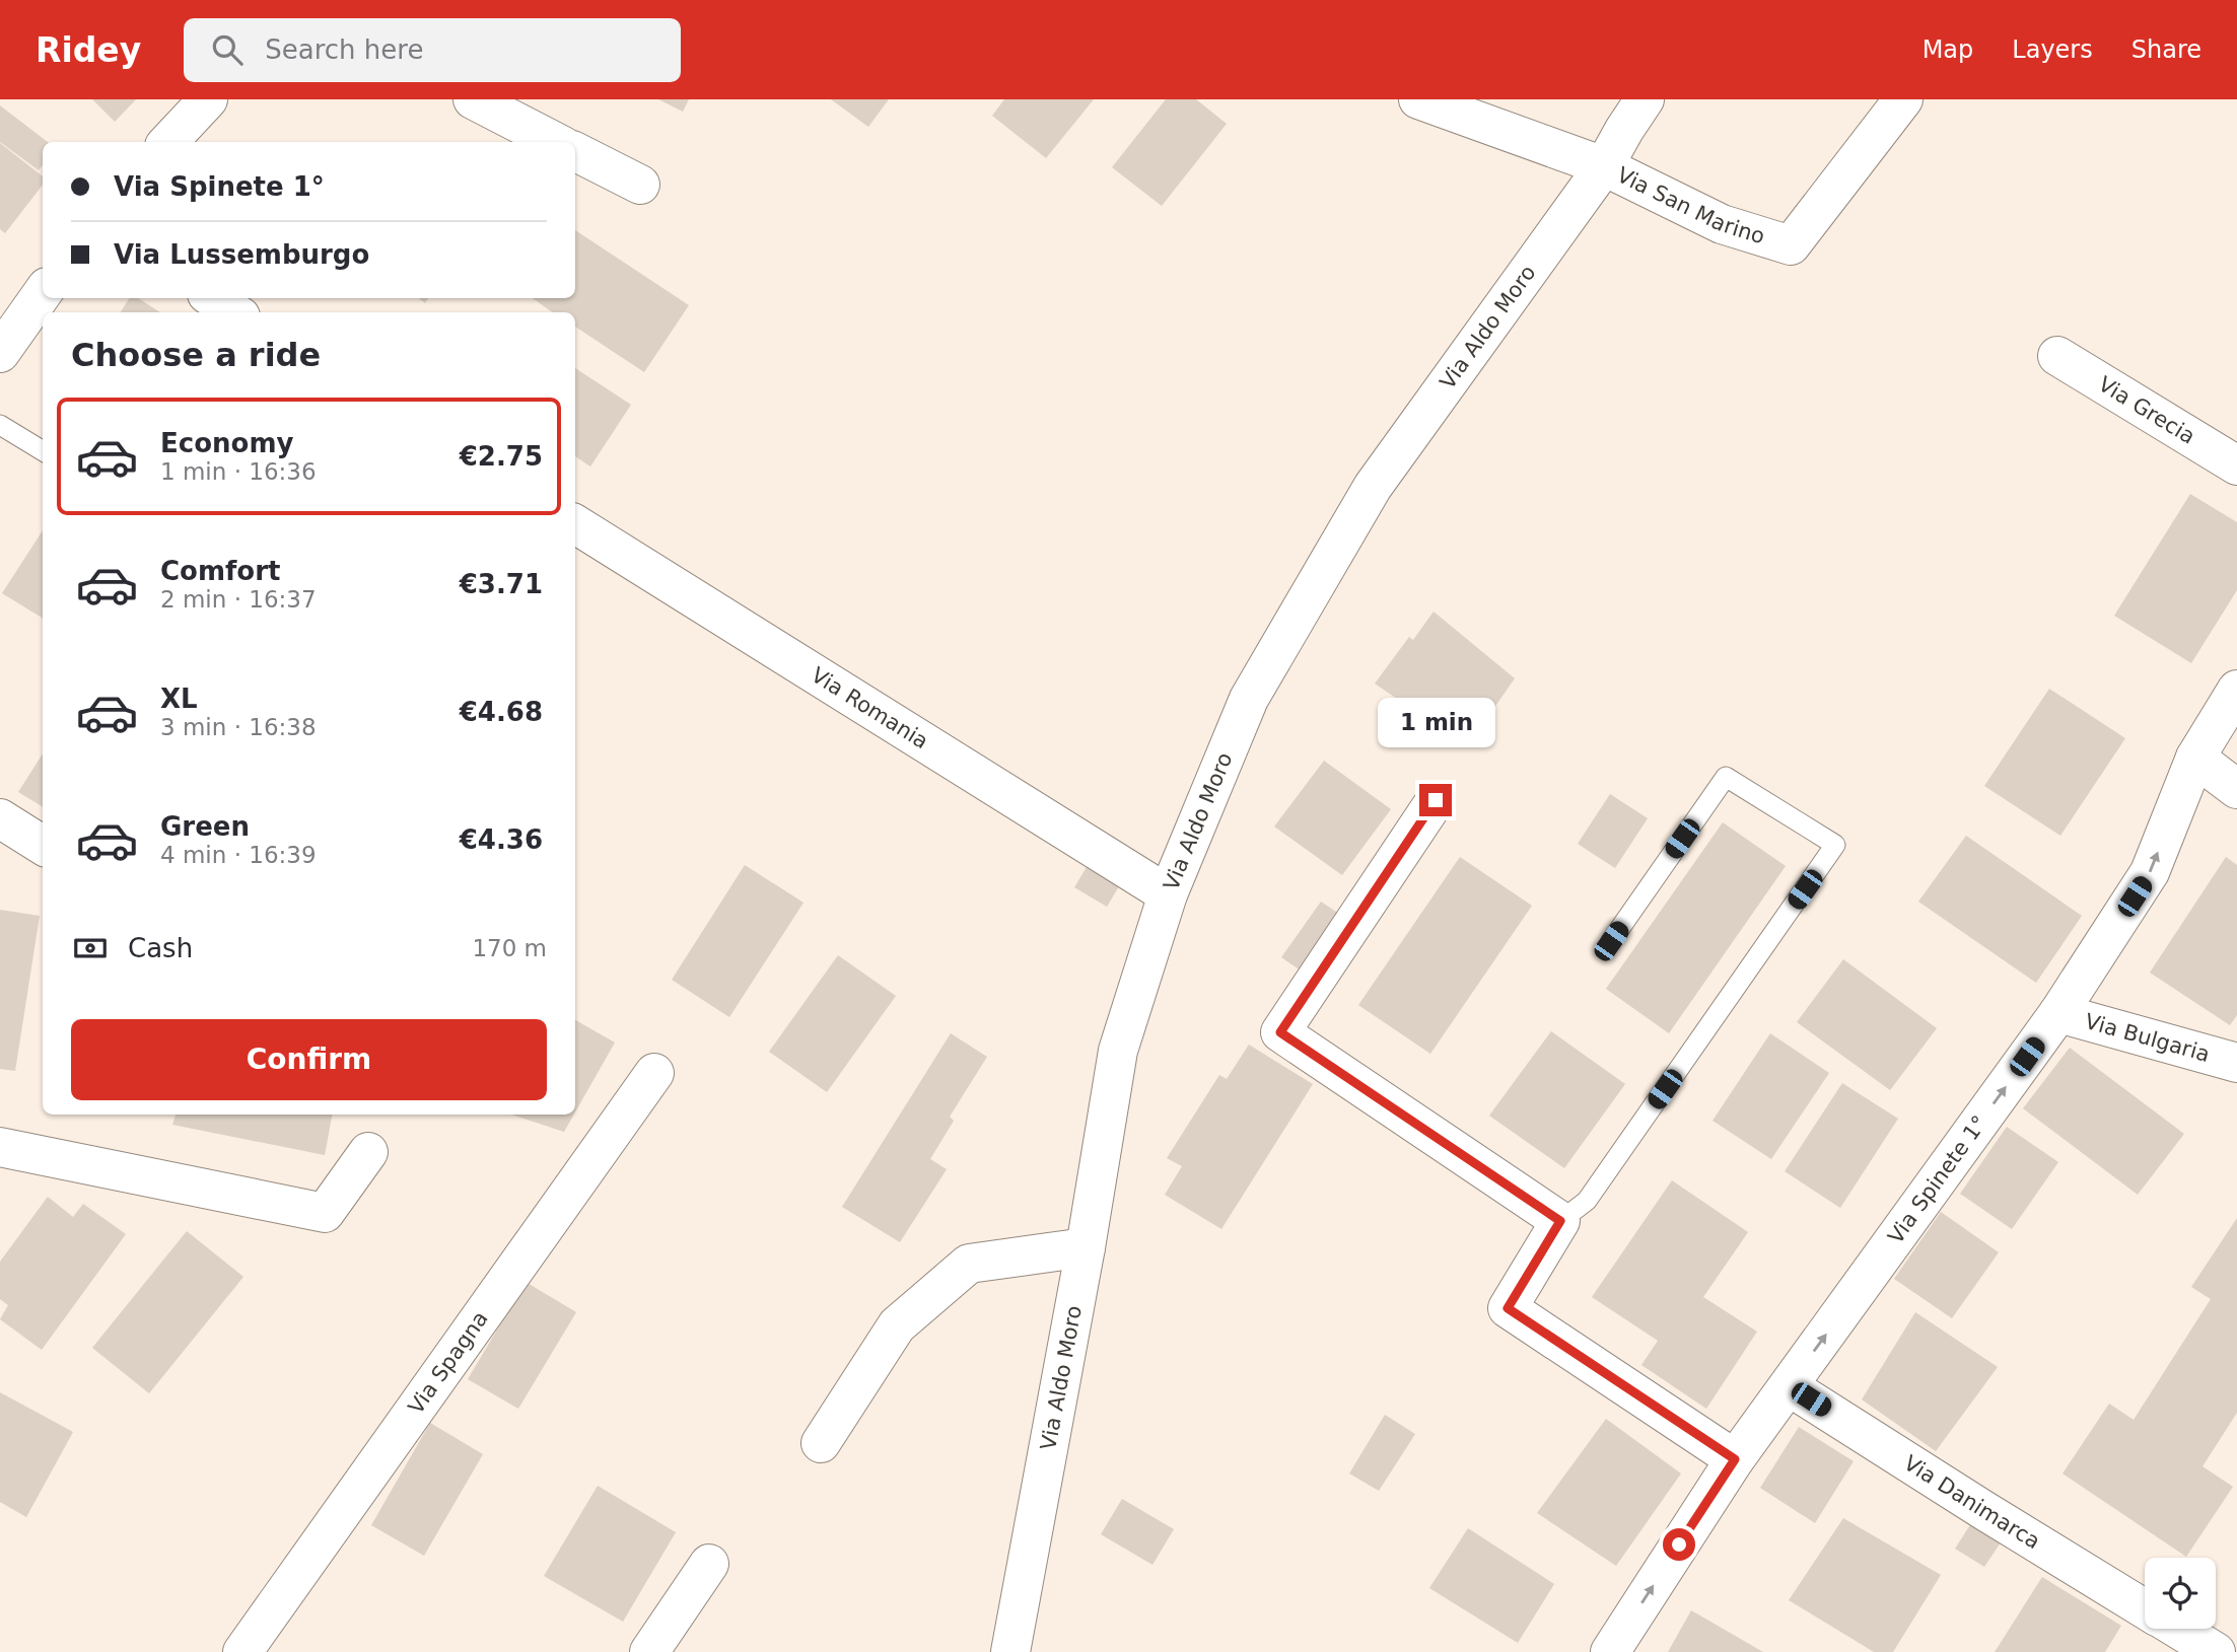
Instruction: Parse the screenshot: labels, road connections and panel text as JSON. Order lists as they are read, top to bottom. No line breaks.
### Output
{"streets":{"street":["Via San Marino","Via Aldo Moro","Via Grecia","Via Romania","Via Bulgaria","Via Spinete 1°","Via Spagna","Via Danimarca"]},"crossings":[["Via San Marino","Via Aldo Moro"],["Via Aldo Moro","Via Romania"],["Via Bulgaria","Via Spinete 1°"],["Via Spinete 1°","Via Danimarca"]],"one_way":["Via Spinete 1°"],"page":{"header":"Ridey","search":"Search here","nav":["Map","Layers","Share"],"banner":["Via Spinete 1°","Via Lussemburgo"],"heading":"Choose a ride","list":[{"name":"Economy","note":"1 min · 16:36","value":"€2.75"},{"name":"Comfort","note":"2 min · 16:37","value":"€3.71"},{"name":"XL","note":"3 min · 16:38","value":"€4.68"},{"name":"Green","note":"4 min · 16:39","value":"€4.36"}],"bubble":"1 min","pay":["Cash","170 m"],"buttons":"Confirm"}}
